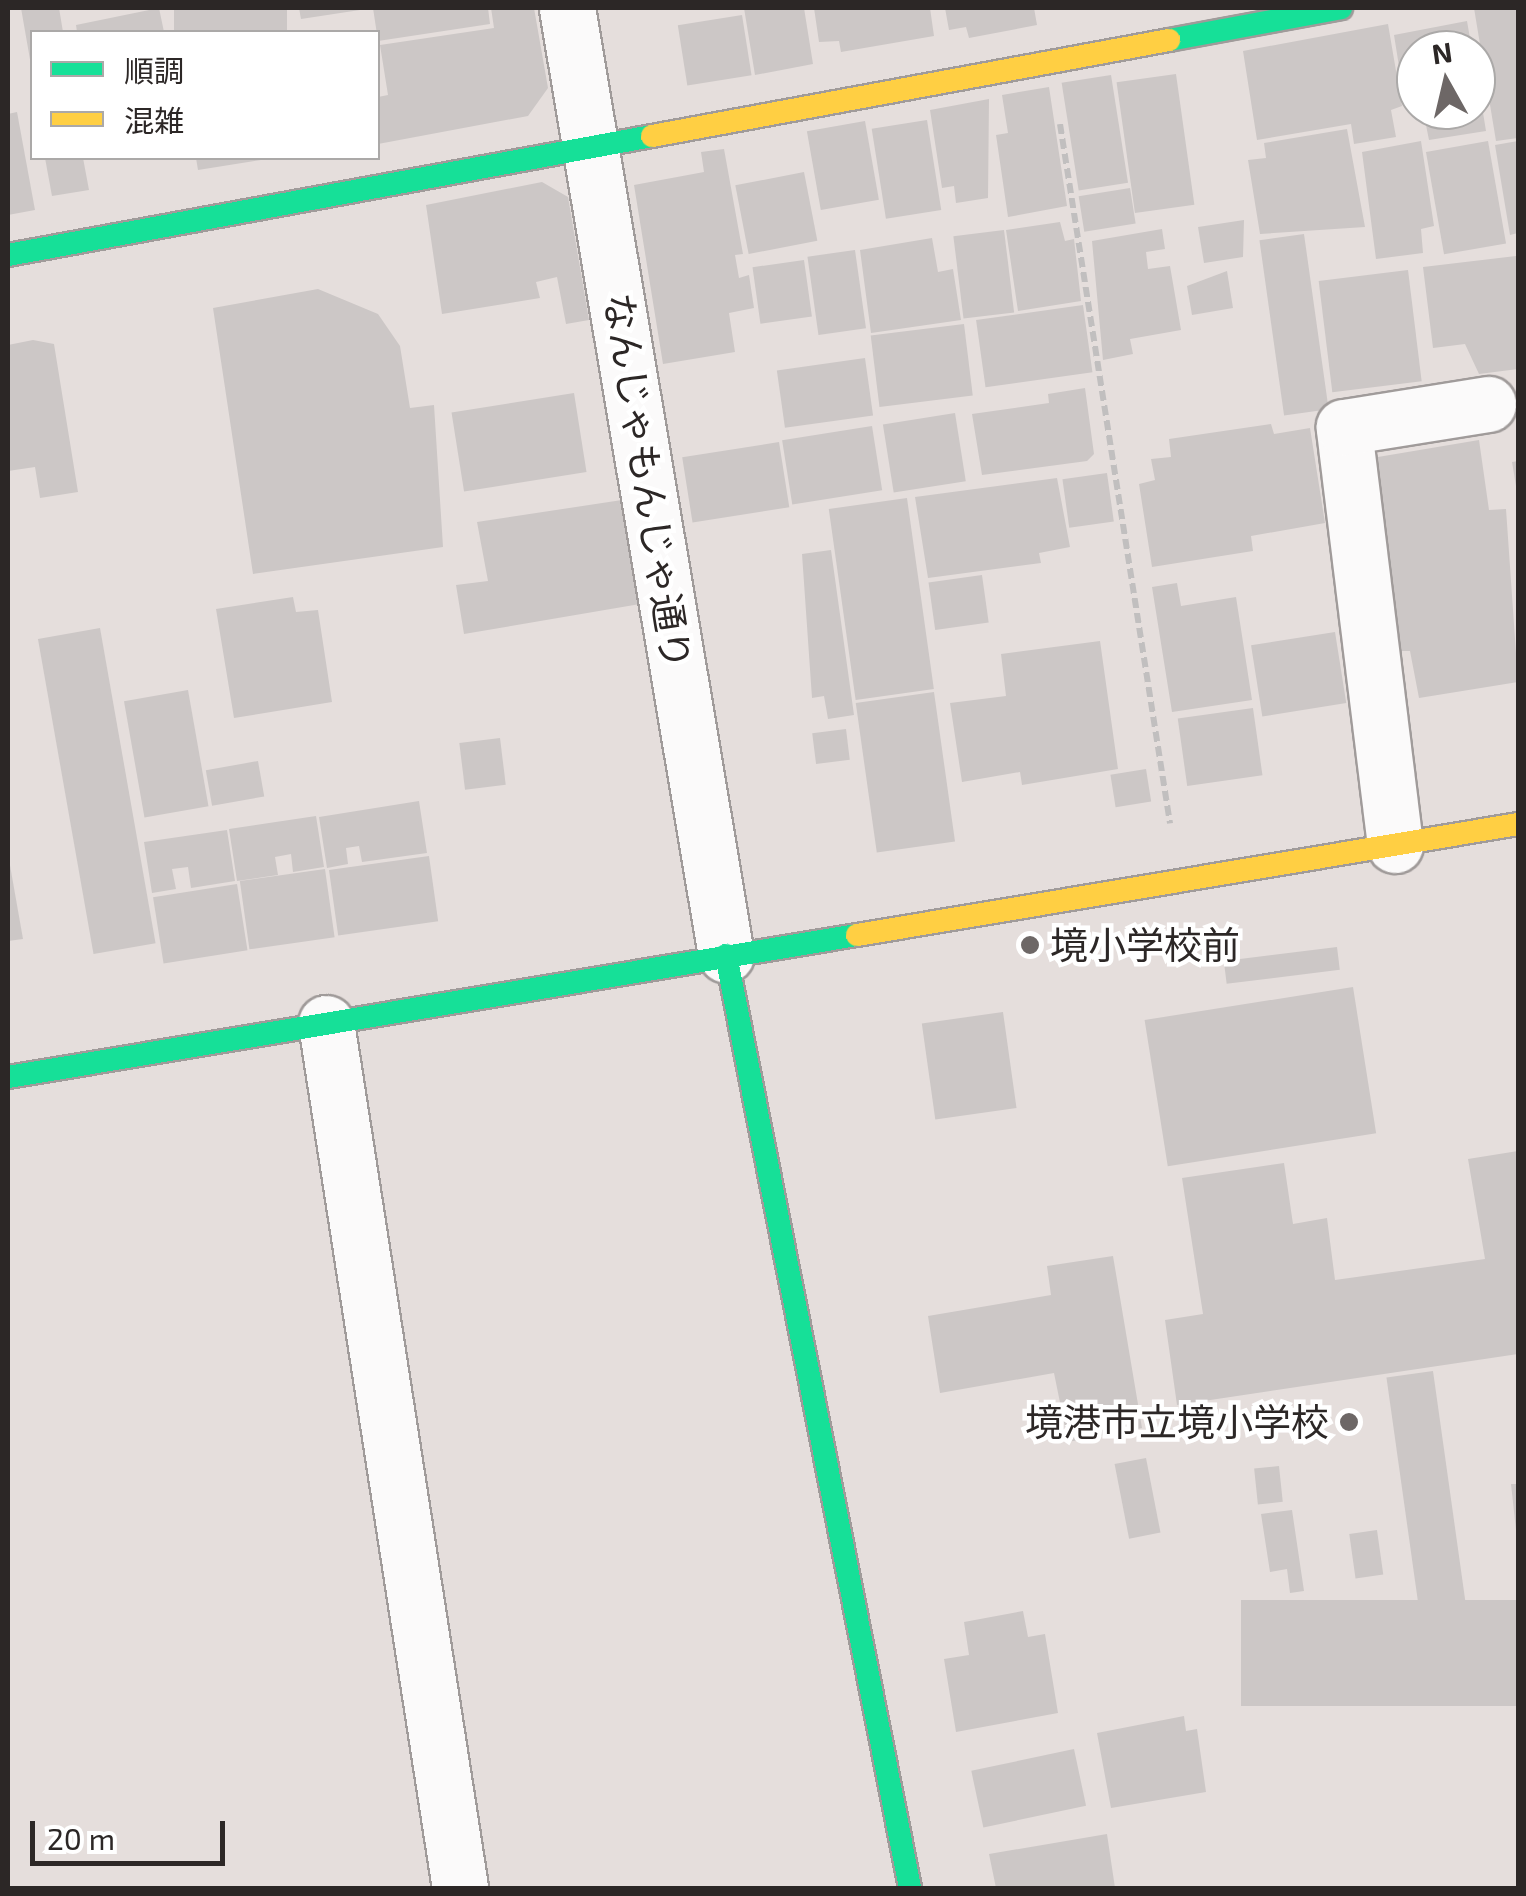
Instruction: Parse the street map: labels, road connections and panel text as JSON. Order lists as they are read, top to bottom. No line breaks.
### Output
{"streets":{"street":["なんじゃもんじゃ通り"]},"places":["境小学校前","境港市立境小学校"],"legend":["順調","混雑"],"scale_bar":"20 m","north":"top"}
